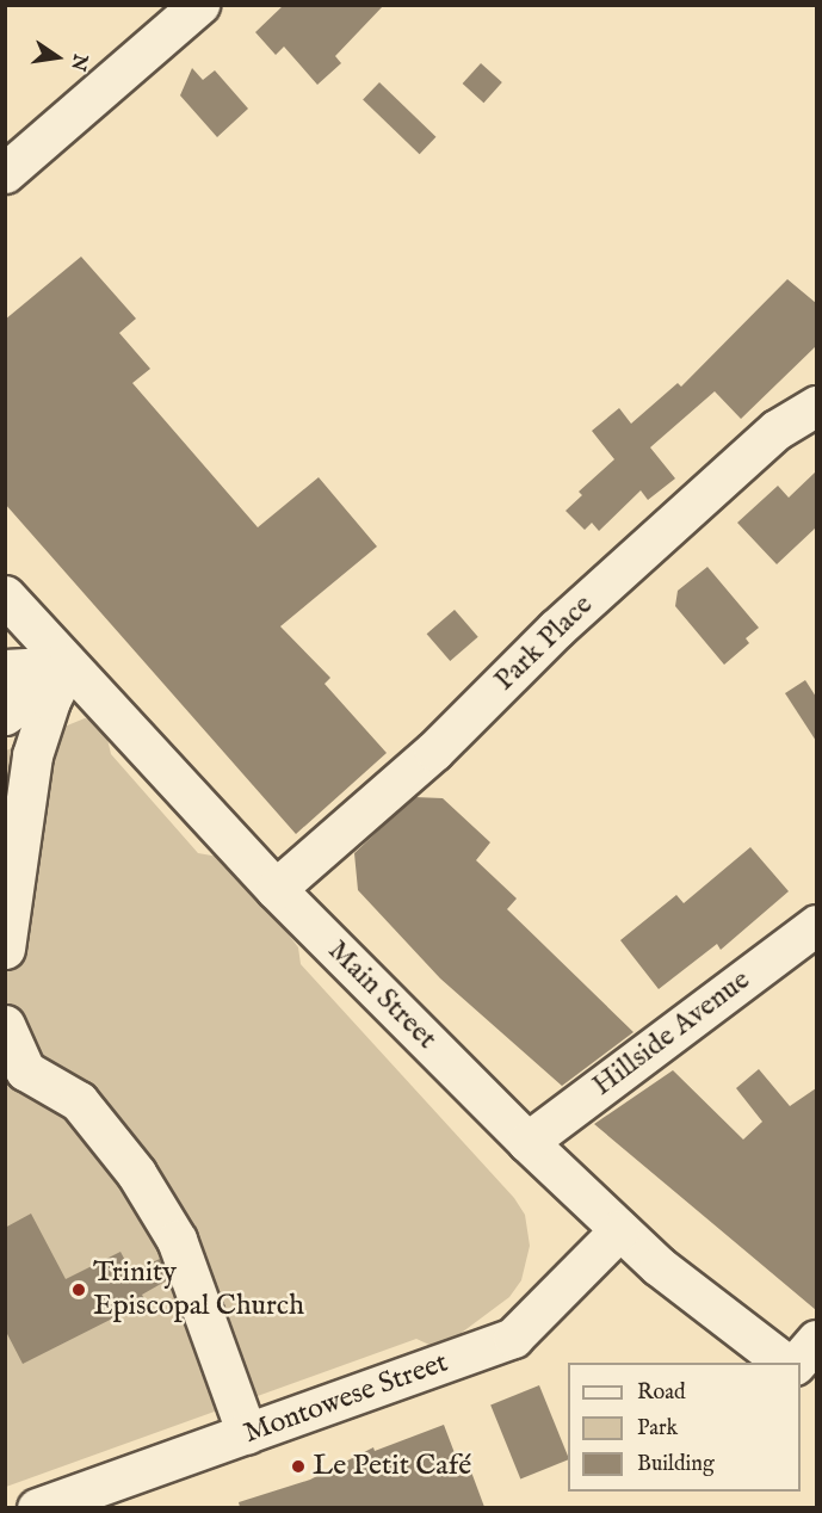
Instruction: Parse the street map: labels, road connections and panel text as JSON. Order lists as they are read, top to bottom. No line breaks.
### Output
{"streets":{"street":["Park Place","Main Street","Hillside Avenue","Montowese Street"]},"crossings":[["Park Place","Main Street"],["Main Street","Hillside Avenue"],["Main Street","Montowese Street"]],"places":["Trinity Episcopal Church","Le Petit Café"],"legend":["Road","Park","Building"],"north":"right"}
